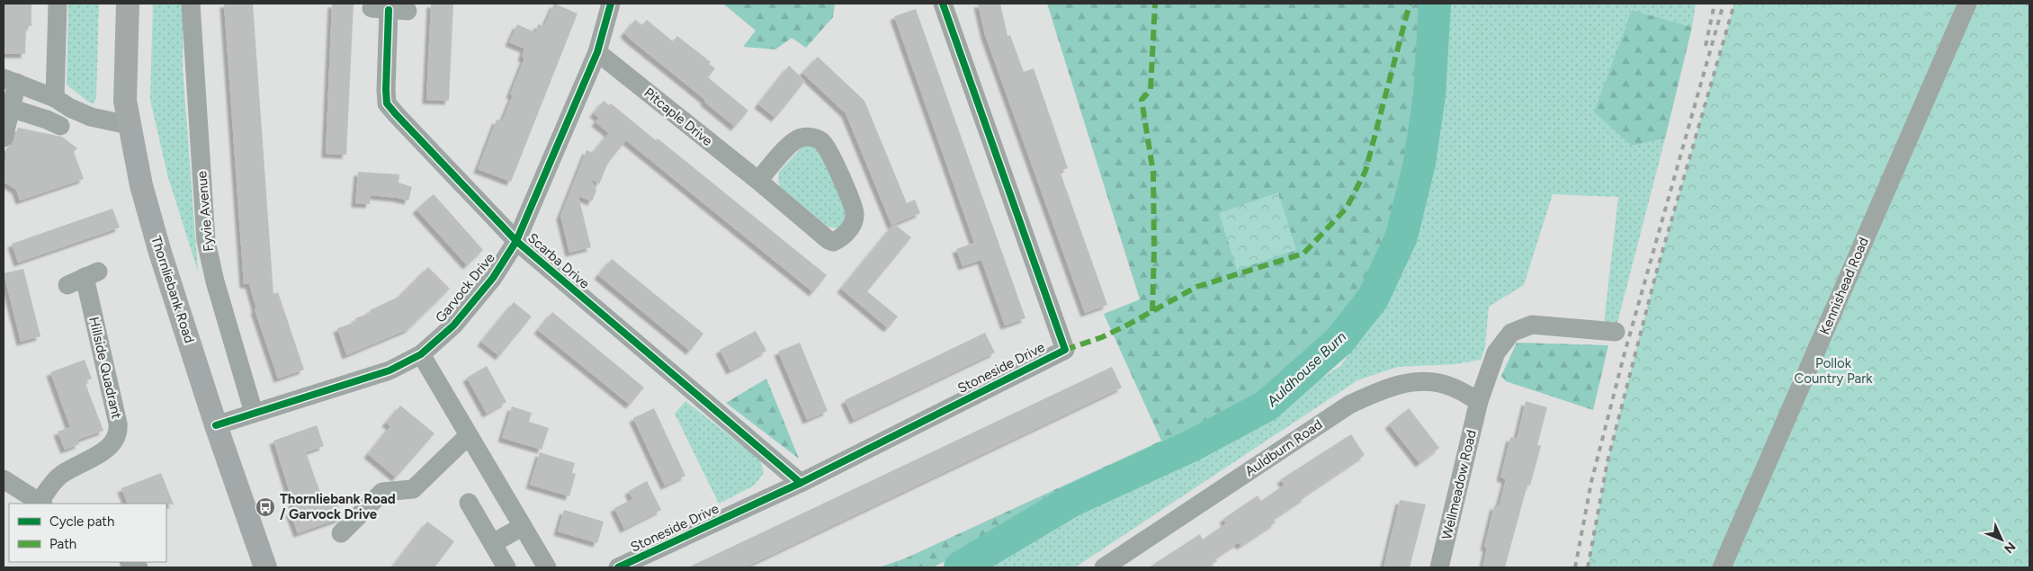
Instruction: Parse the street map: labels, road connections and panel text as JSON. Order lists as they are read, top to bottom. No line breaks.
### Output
{"streets":{"main road":["Thornliebank Road"],"street":["Pitcaple Drive","Fyvie Avenue","Scarba Drive","Kennishead Road","Garvock Drive","Hillside Quadrant","Stoneside Drive","Auldburn Road","Wellmeadow Road"]},"crossings":[["Pitcaple Drive","Garvock Drive"],["Fyvie Avenue","Garvock Drive"],["Scarba Drive","Garvock Drive"],["Scarba Drive","Stoneside Drive"],["Garvock Drive","Thornliebank Road"],["Auldburn Road","Wellmeadow Road"]],"water":["Auldhouse Burn"],"parks":["Pollok Country Park"],"places":{"bus stop":["Thornliebank Road / Garvock Drive"]},"legend":["Cycle path","Path"],"north":"bottom right"}
